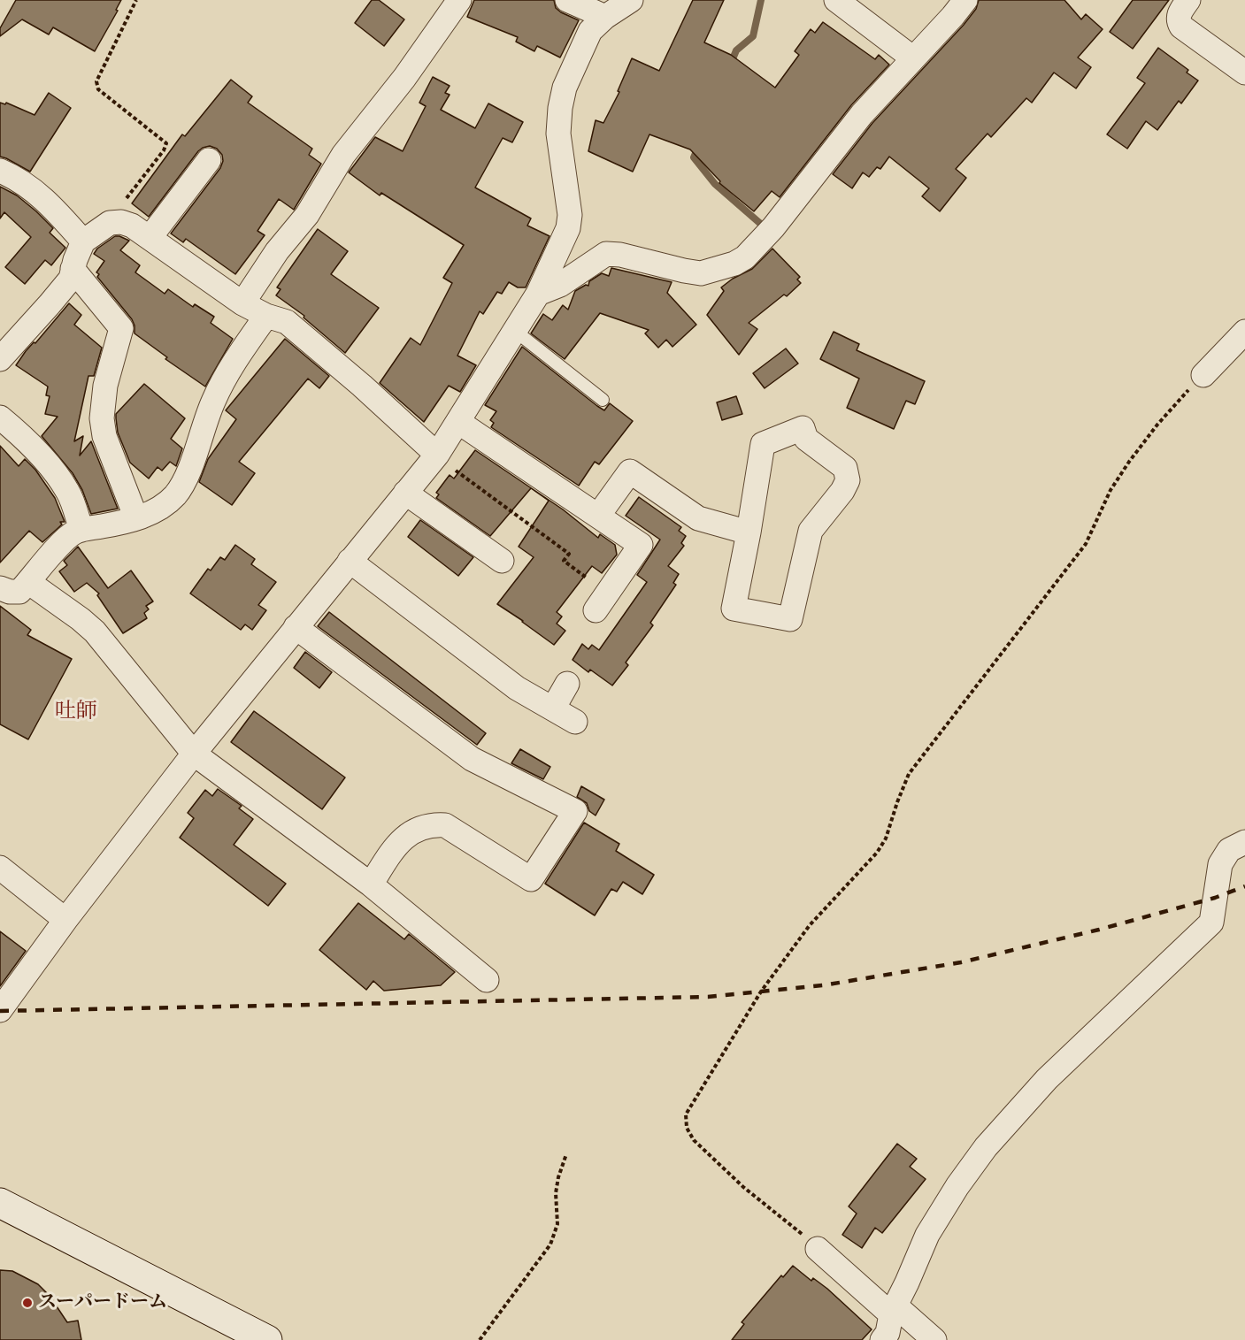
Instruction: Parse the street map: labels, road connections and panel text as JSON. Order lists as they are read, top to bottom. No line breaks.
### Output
{"districts":["吐師"],"places":["スーパードーム"]}
